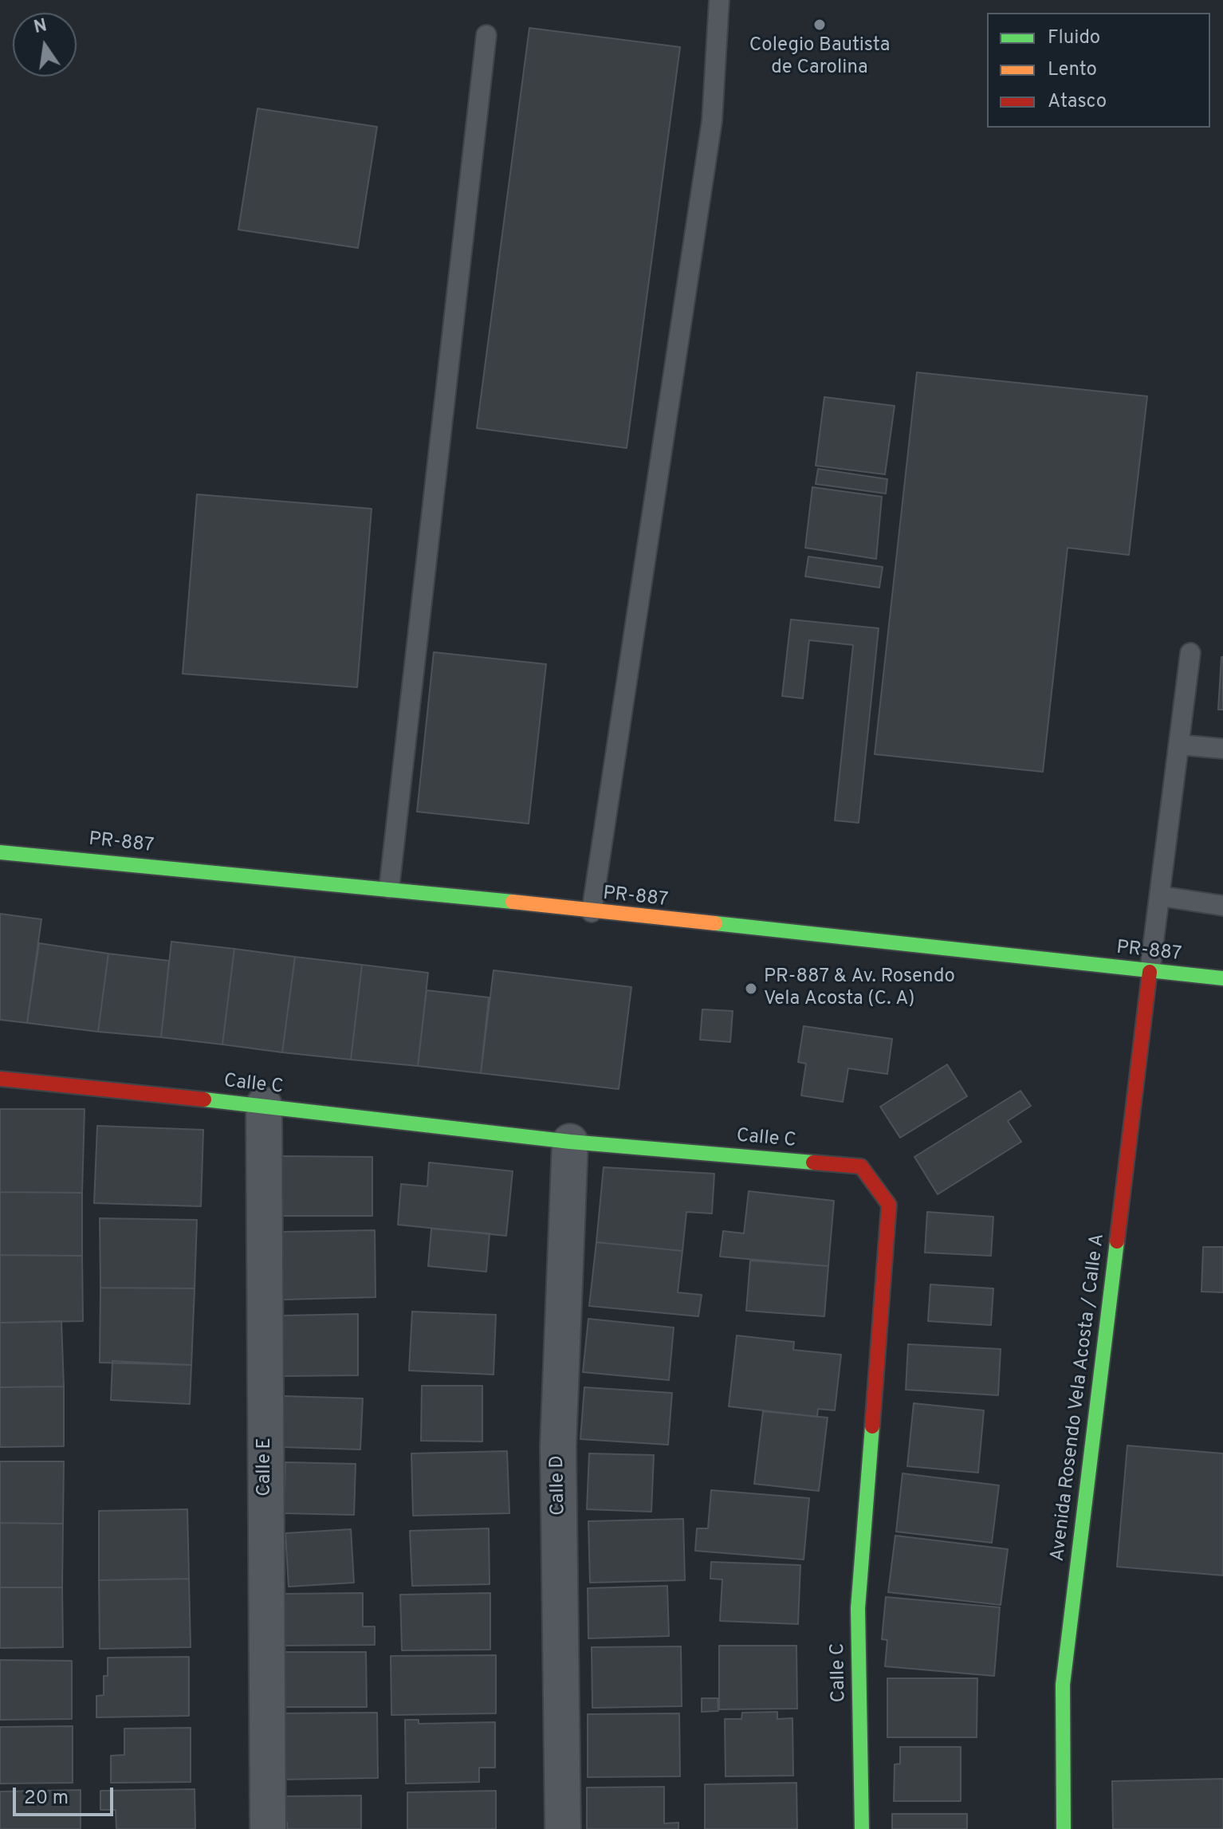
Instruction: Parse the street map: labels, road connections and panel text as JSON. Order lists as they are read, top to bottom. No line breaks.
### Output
{"streets":{"street":["PR-887","Calle C","Avenida Rosendo Vela Acosta / Calle A","Calle E","Calle D"]},"crossings":[["PR-887","Avenida Rosendo Vela Acosta / Calle A"],["Calle C","Calle E"],["Calle C","Calle D"]],"places":["Colegio Bautista de Carolina","PR-887 & Av. Rosendo Vela Acosta (C. A)"],"legend":["Fluido","Lento","Atasco"],"scale_bar":"20 m","north":"top"}
